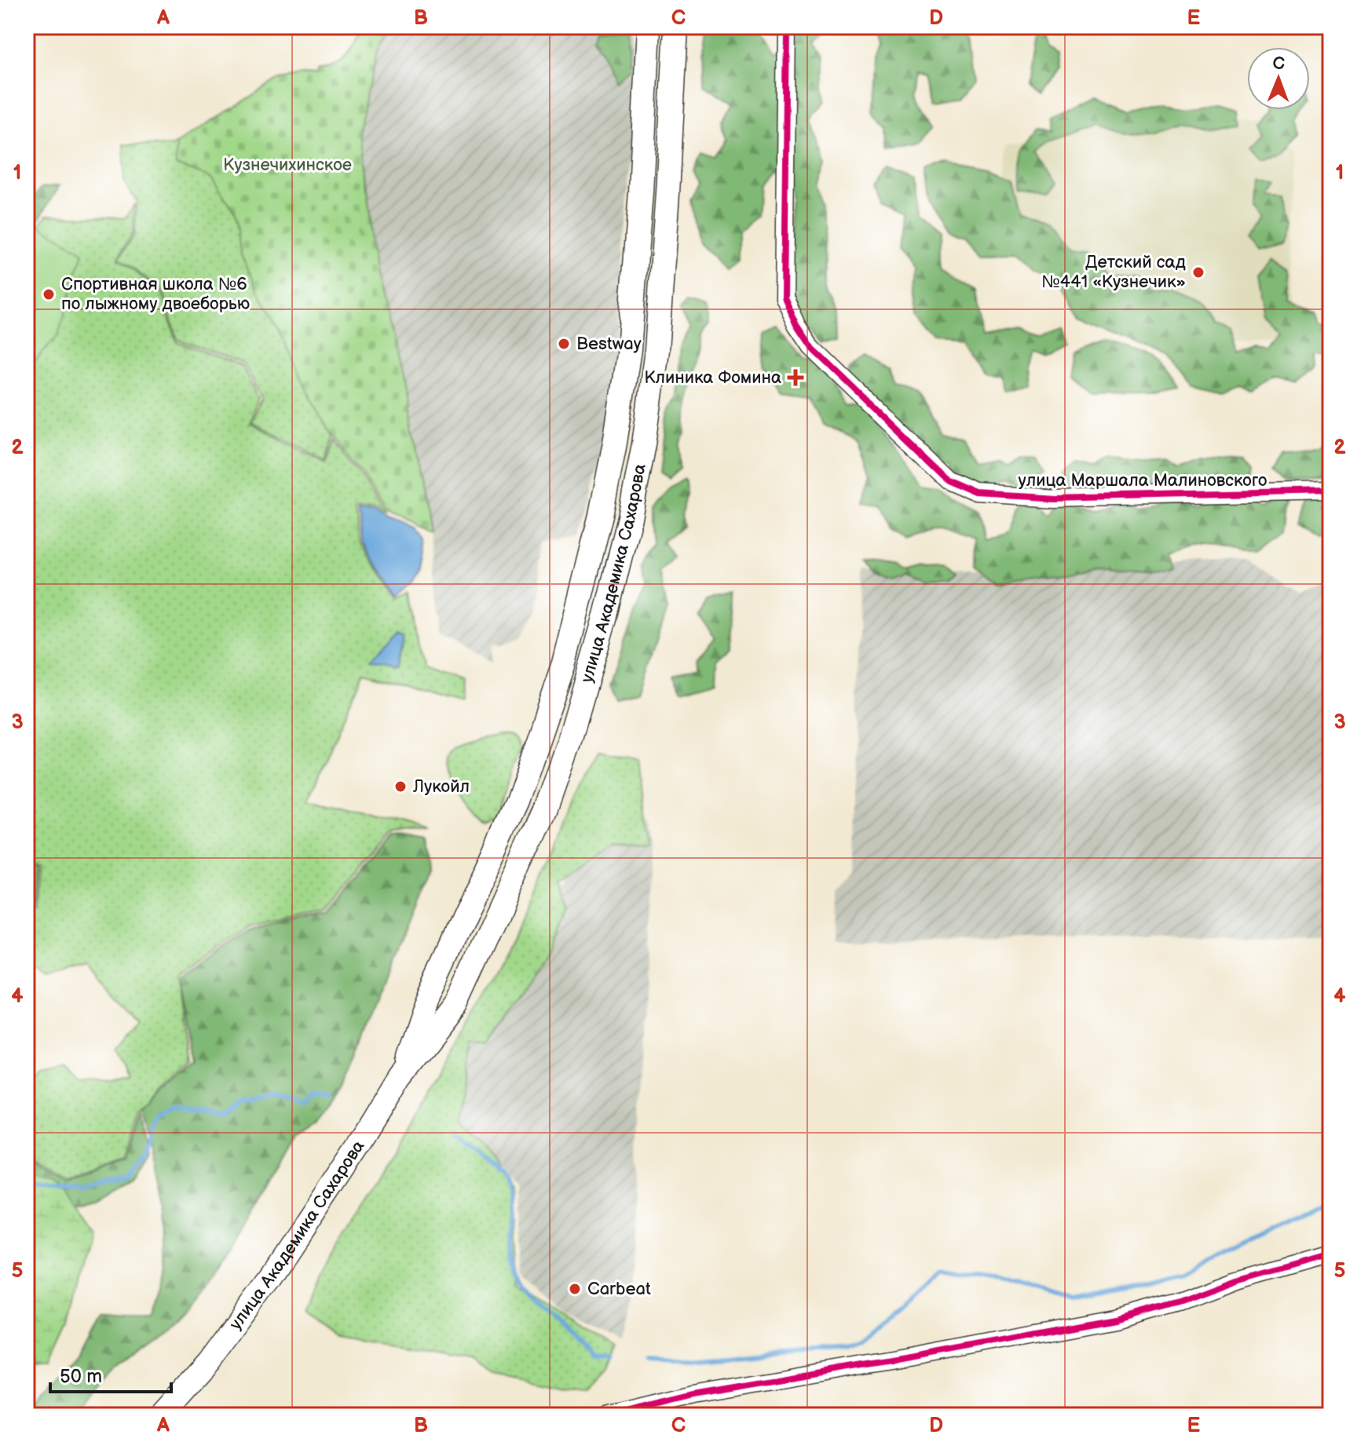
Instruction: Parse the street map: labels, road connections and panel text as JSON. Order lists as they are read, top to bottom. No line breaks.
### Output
{"streets":{"main road":["улица Академика Сахарова"],"street":["улица Маршала Малиновского"]},"parks":["Кузнечихинское"],"places":{"other":["Детский сад №441 «Кузнечик»","Спортивная школа №6 по лыжному двоеборью","Bestway","Лукойл","Carbeat"],"health":["Клиника Фомина"]},"scale_bar":"50 m","north":"top","grid":{"columns":["A","B","C","D","E"],"rows":["1","2","3","4","5"]}}
